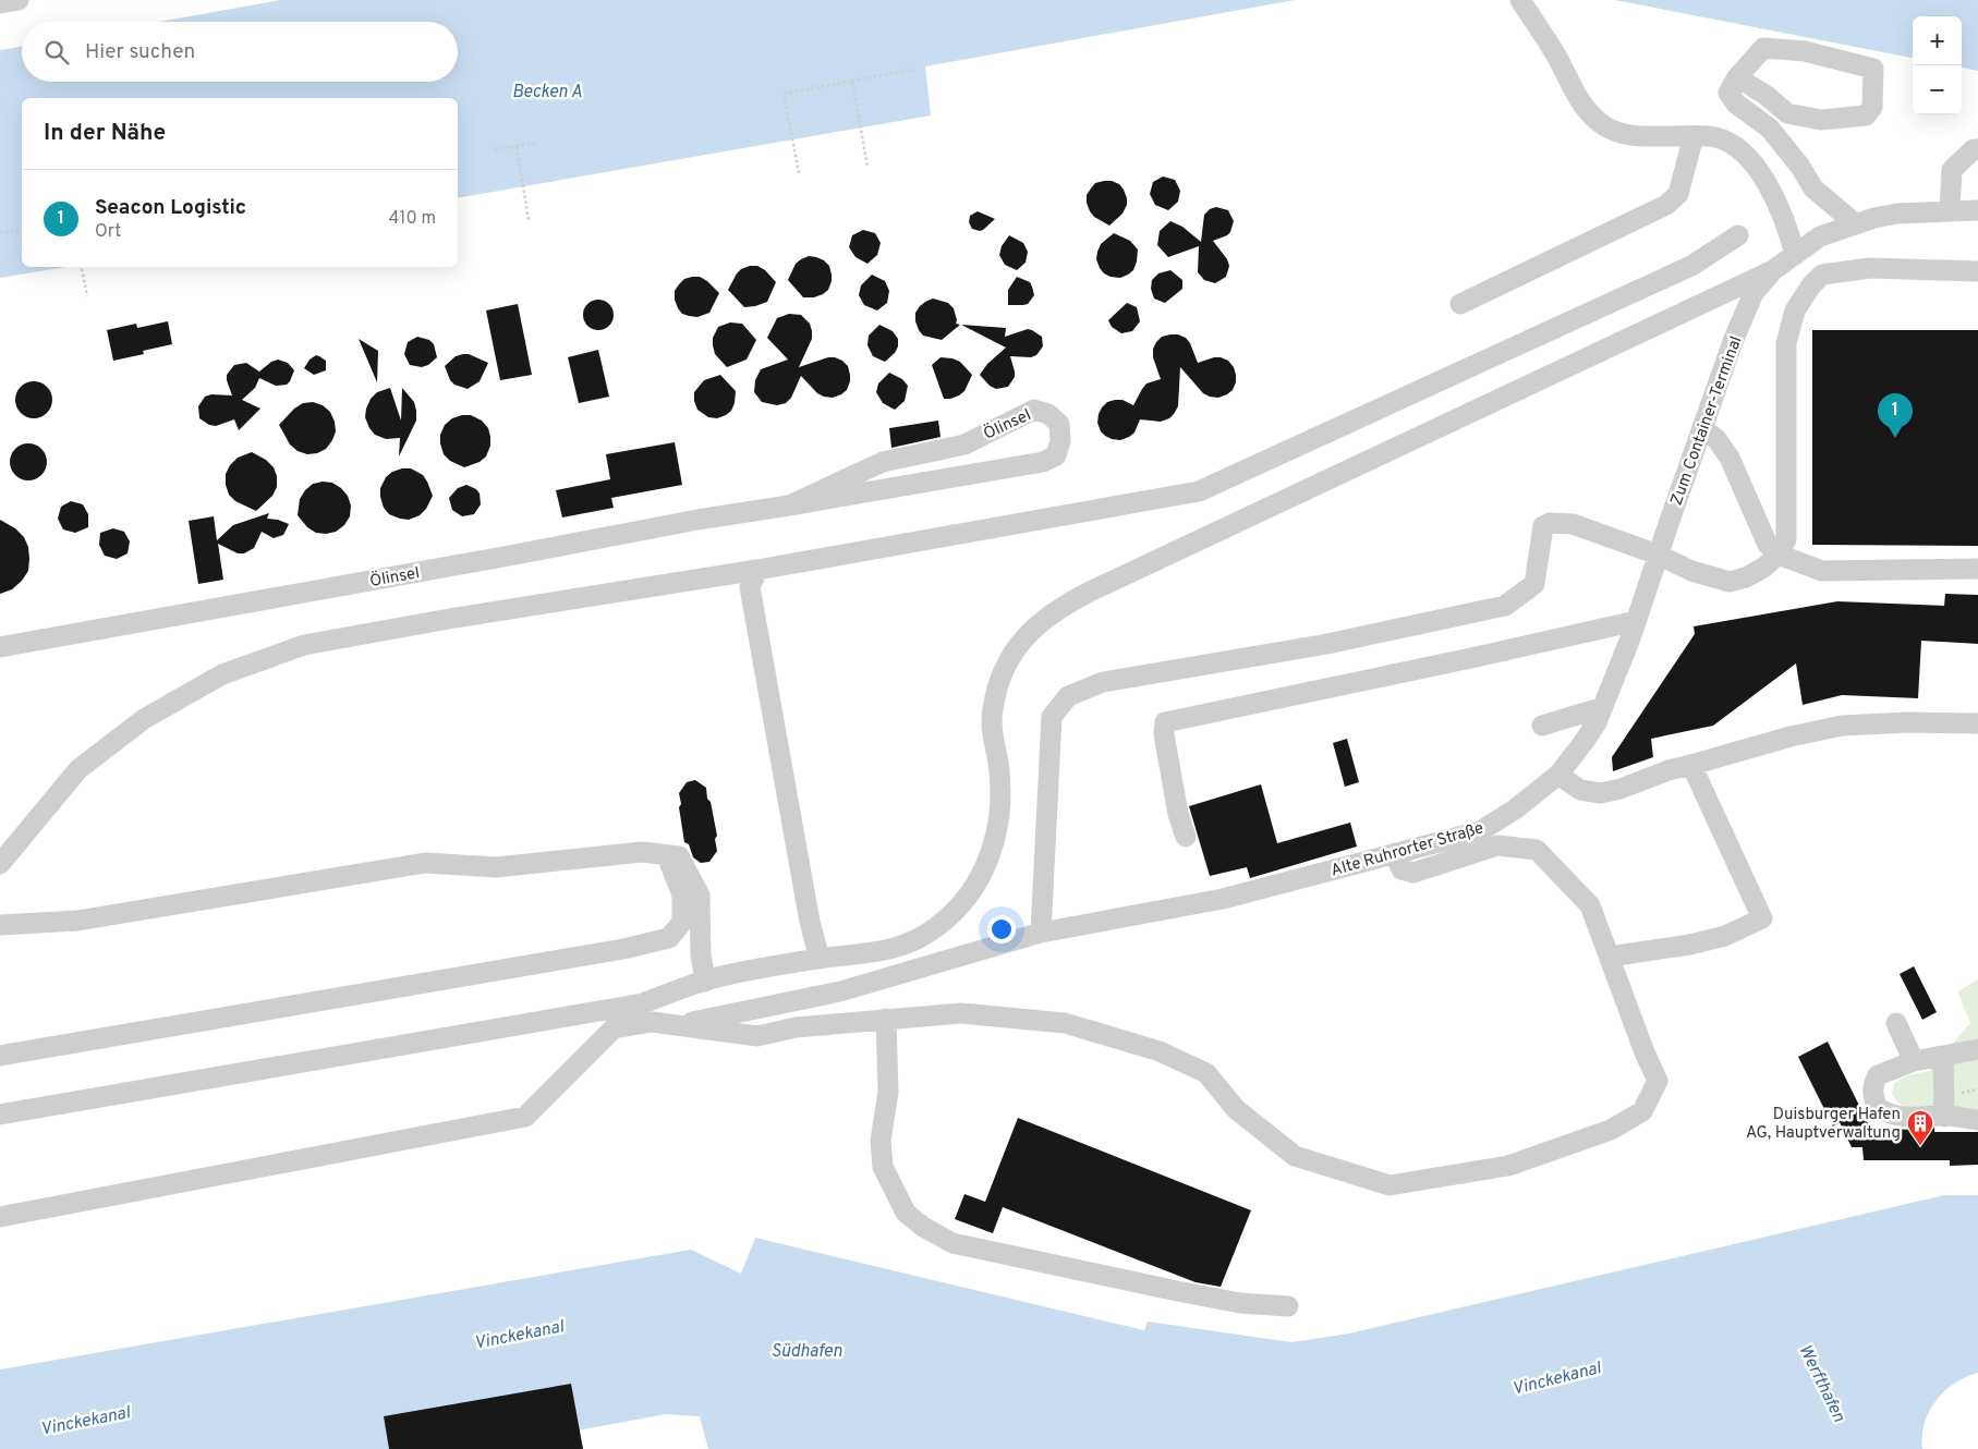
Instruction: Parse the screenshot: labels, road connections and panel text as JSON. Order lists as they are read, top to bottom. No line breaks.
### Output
{"streets":{"street":["Zum Container-Terminal","Ölinsel","Alte Ruhrorter Straße"]},"crossings":[["Zum Container-Terminal","Alte Ruhrorter Straße"]],"water":["Becken A","Vinckekanal","Südhafen","Werfthafen"],"places":{"building":["Duisburger Hafen AG, Hauptverwaltung"]},"page":{"map_buttons":["+","−"],"search":"Hier suchen","heading":"In der Nähe","list":[{"mark":"1","name":"Seacon Logistic","note":"Ort","value":"410 m"}],"pins":"1"}}
